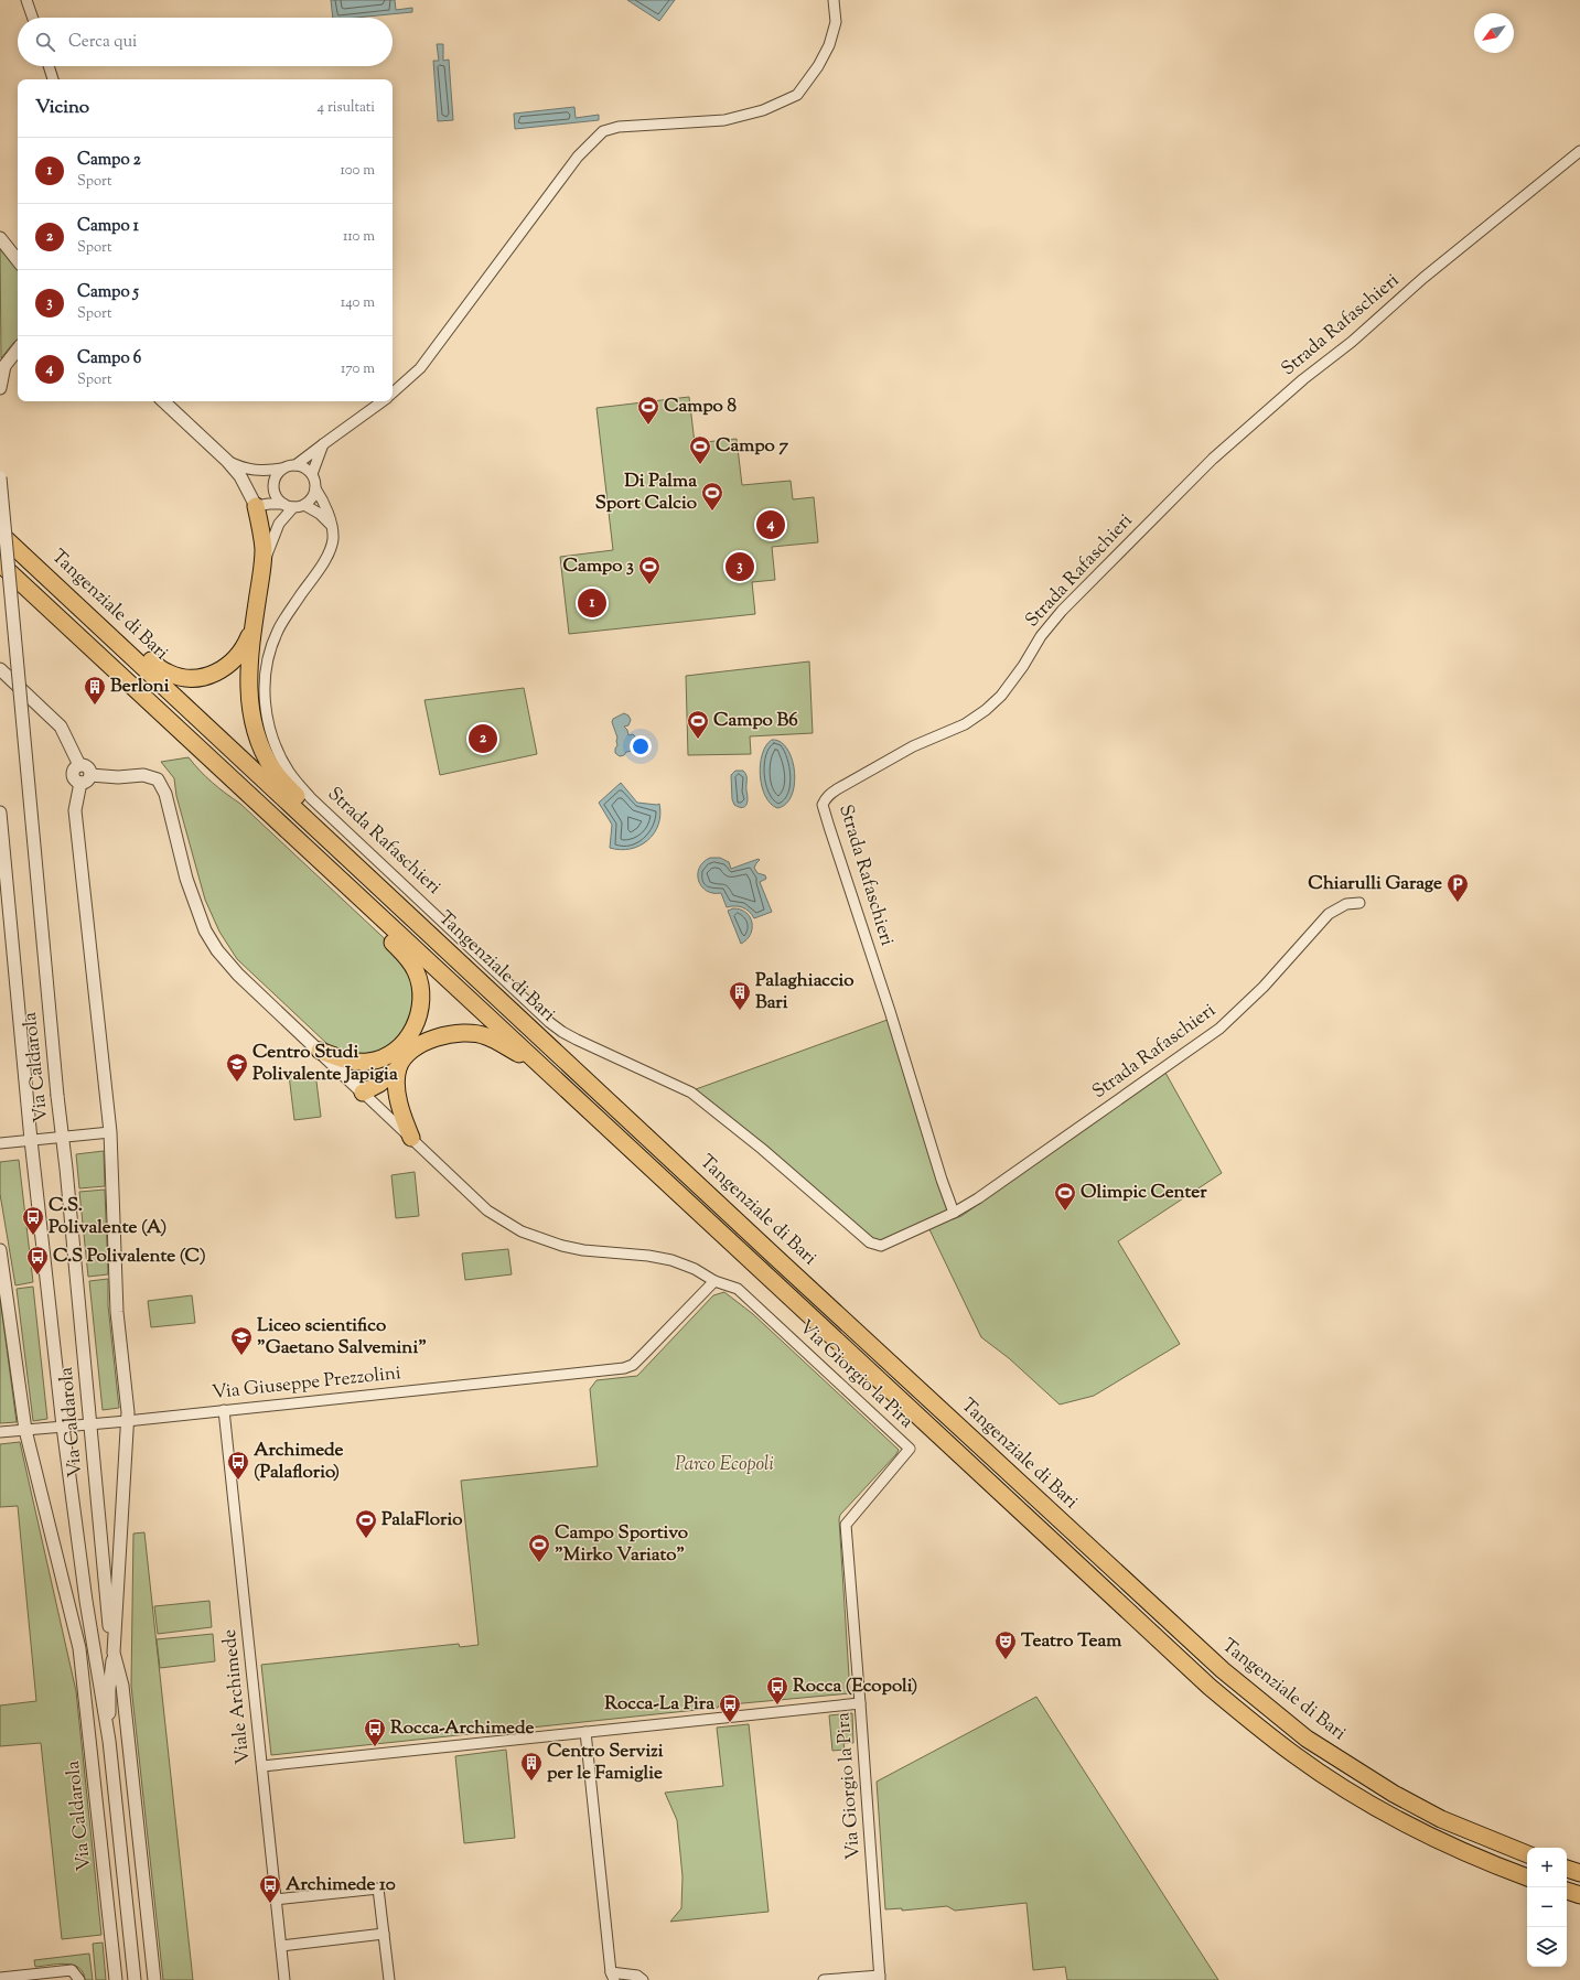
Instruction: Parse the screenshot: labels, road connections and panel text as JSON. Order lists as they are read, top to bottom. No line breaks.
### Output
{"streets":{"highway":["Tangenziale di Bari"],"street":["Strada Rafaschieri","Via Caldarola","Via Giorgio la Pira","Via Giuseppe Prezzolini","Viale Archimede"]},"crossings":[["Via Caldarola","Via Giuseppe Prezzolini"],["Via Giorgio la Pira","Via Giuseppe Prezzolini"],["Via Giuseppe Prezzolini","Viale Archimede"]],"parks":["Parco Ecopoli"],"places":{"sports":["Campo 8","Campo 7","Di Palma Sport Calcio","Campo 3","Campo B6","Olimpic Center","PalaFlorio","Campo Sportivo \"Mirko Variato\""],"building":["Berloni","Palaghiaccio Bari","Centro Servizi per le Famiglie"],"parking":["Chiarulli Garage"],"school or university":["Centro Studi Polivalente Japigia","Liceo scientifico \"Gaetano Salvemini\""],"bus stop":["C.S. Polivalente (A)","C.S Polivalente (C)","Archimede (Palaflorio)","Rocca (Ecopoli)","Rocca-La Pira","Rocca-Archimede","Archimede 10"],"theatre":["Teatro Team"]},"north":"bottom left","page":{"search":"Cerca qui","heading":["Vicino","4 risultati"],"list":[{"mark":"1","name":"Campo 2","note":"Sport","value":"100 m"},{"mark":"2","name":"Campo 1","note":"Sport","value":"110 m"},{"mark":"3","name":"Campo 5","note":"Sport","value":"140 m"},{"mark":"4","name":"Campo 6","note":"Sport","value":"170 m"}],"pins":["4","3","1","2"],"map_buttons":["+","−"]}}
